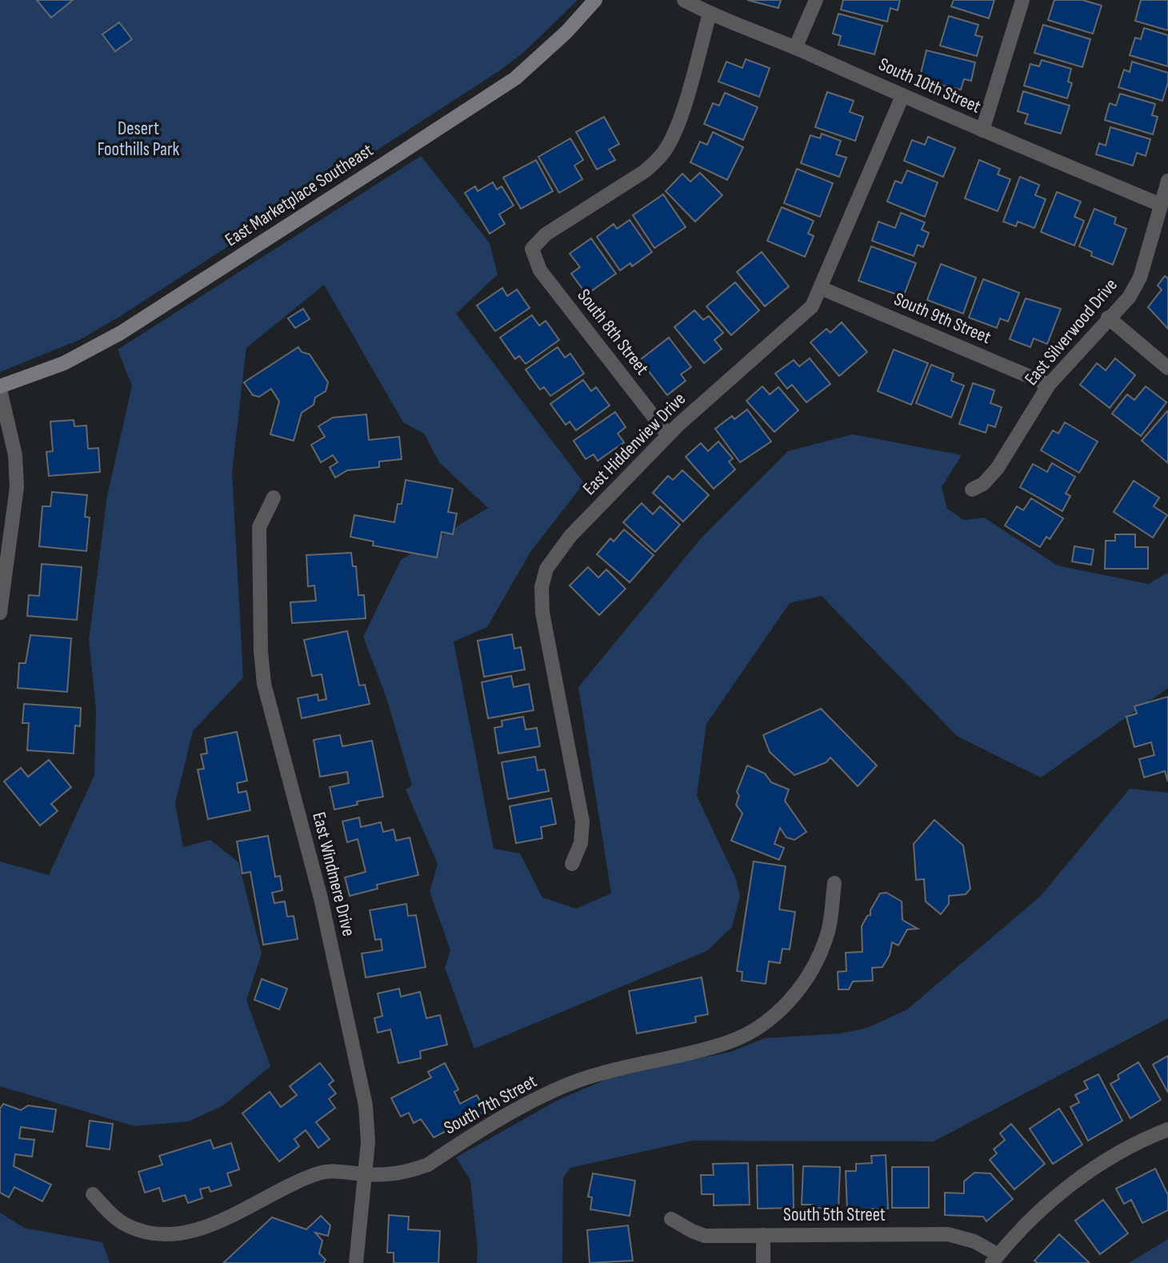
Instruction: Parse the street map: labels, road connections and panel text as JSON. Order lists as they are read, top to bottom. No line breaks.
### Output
{"streets":{"street":["South 10th Street","East Marketplace Southeast","South 9th Street","South 8th Street","East Silverwood Drive","East Hiddenview Drive","East Windmere Drive","South 7th Street","South 5th Street"]},"crossings":[["South 10th Street","South 8th Street"],["South 10th Street","East Silverwood Drive"],["South 10th Street","East Hiddenview Drive"],["South 9th Street","East Silverwood Drive"],["South 9th Street","East Hiddenview Drive"],["South 8th Street","East Hiddenview Drive"],["East Windmere Drive","South 7th Street"]],"parks":["Desert Foothills Park"]}
